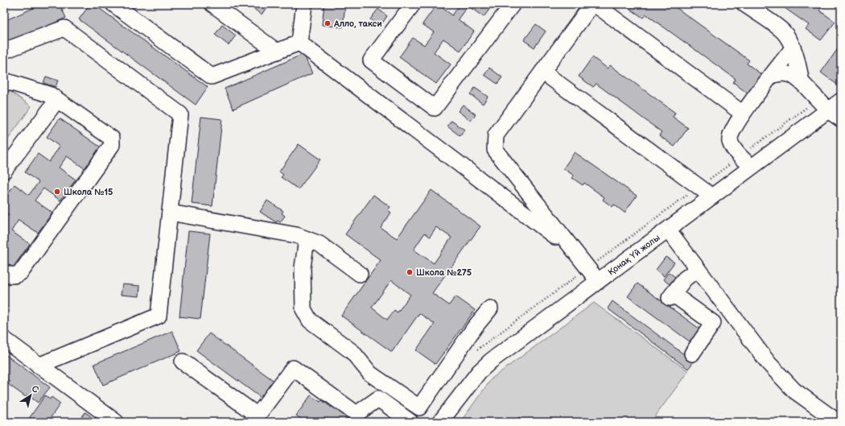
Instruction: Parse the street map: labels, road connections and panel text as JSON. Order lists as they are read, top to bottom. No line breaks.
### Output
{"streets":{"street":["Қонақ Үй жолы"]},"places":["Алло, такси","Школа №15","Школа №275"],"north":"top right"}
